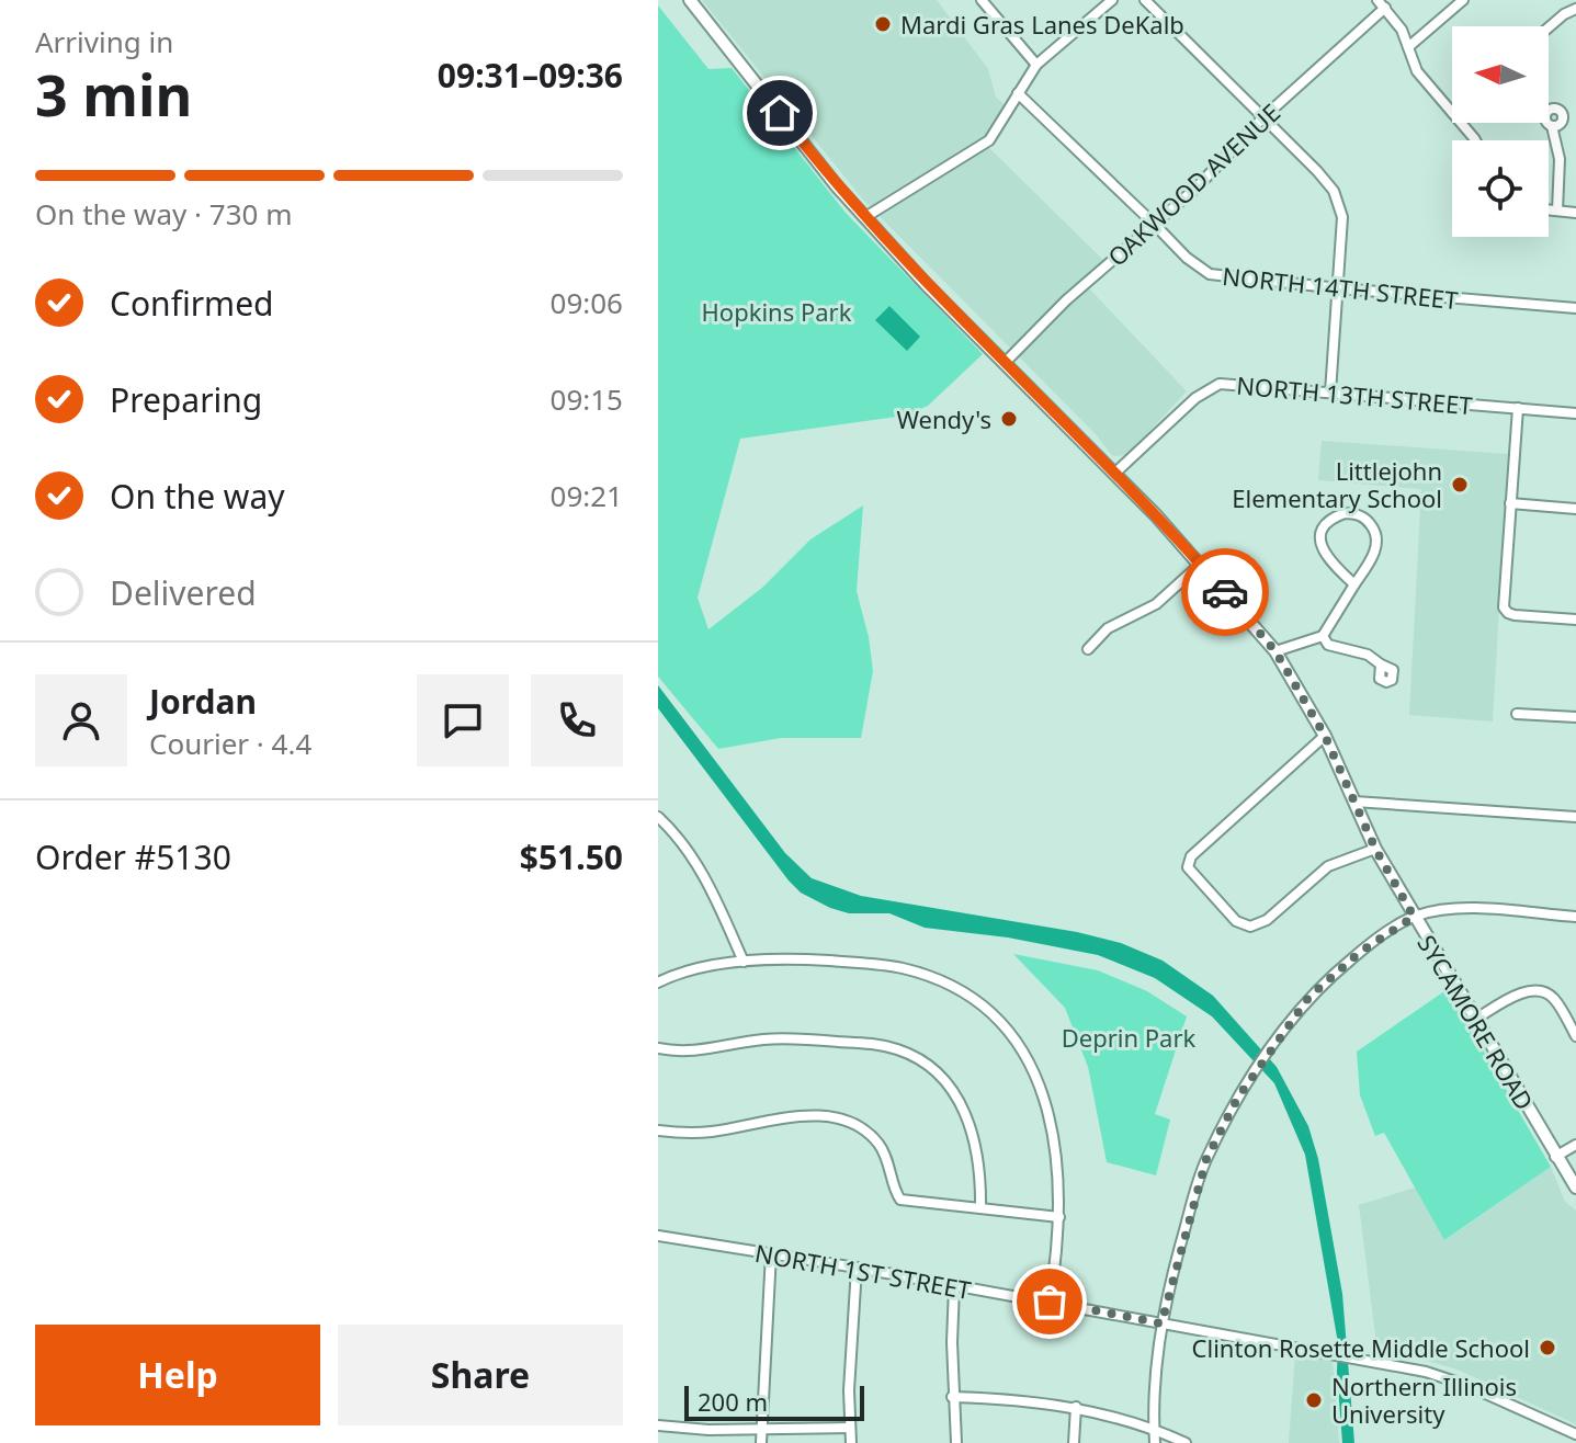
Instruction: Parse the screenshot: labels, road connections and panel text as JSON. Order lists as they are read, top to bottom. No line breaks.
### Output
{"streets":{"main road":["SYCAMORE ROAD"],"street":["OAKWOOD AVENUE","NORTH 14TH STREET","NORTH 13TH STREET","NORTH 1ST STREET"]},"crossings":[["OAKWOOD AVENUE","NORTH 14TH STREET"],["OAKWOOD AVENUE","SYCAMORE ROAD"],["NORTH 13TH STREET","SYCAMORE ROAD"]],"parks":["Hopkins Park","Deprin Park"],"places":["Mardi Gras Lanes DeKalb","Wendy's","Littlejohn Elementary School","Clinton Rosette Middle School","Northern Illinois University"],"scale_bar":"200 m","north":"left","page":{"heading":["3 min","Arriving in","09:31–09:36"],"panel":["Jordan","Courier · 4.4","Order #5130","$51.50"],"bar":"On the way · 730 m","list":[["Confirmed","09:06"],["Preparing","09:15"],["On the way","09:21"],"Delivered"],"buttons":["Help","Share"],"scale":"200 m"}}
